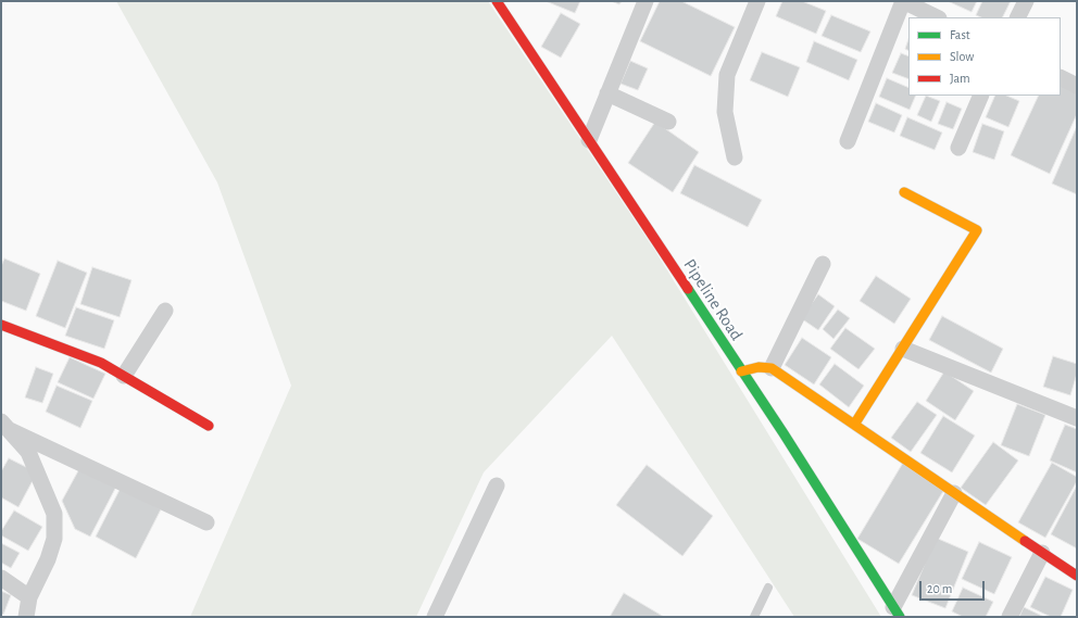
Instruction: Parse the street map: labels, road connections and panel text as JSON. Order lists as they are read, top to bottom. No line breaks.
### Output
{"streets":{"street":["Pipeline Road"]},"legend":["Fast","Slow","Jam"],"scale_bar":"20 m"}
